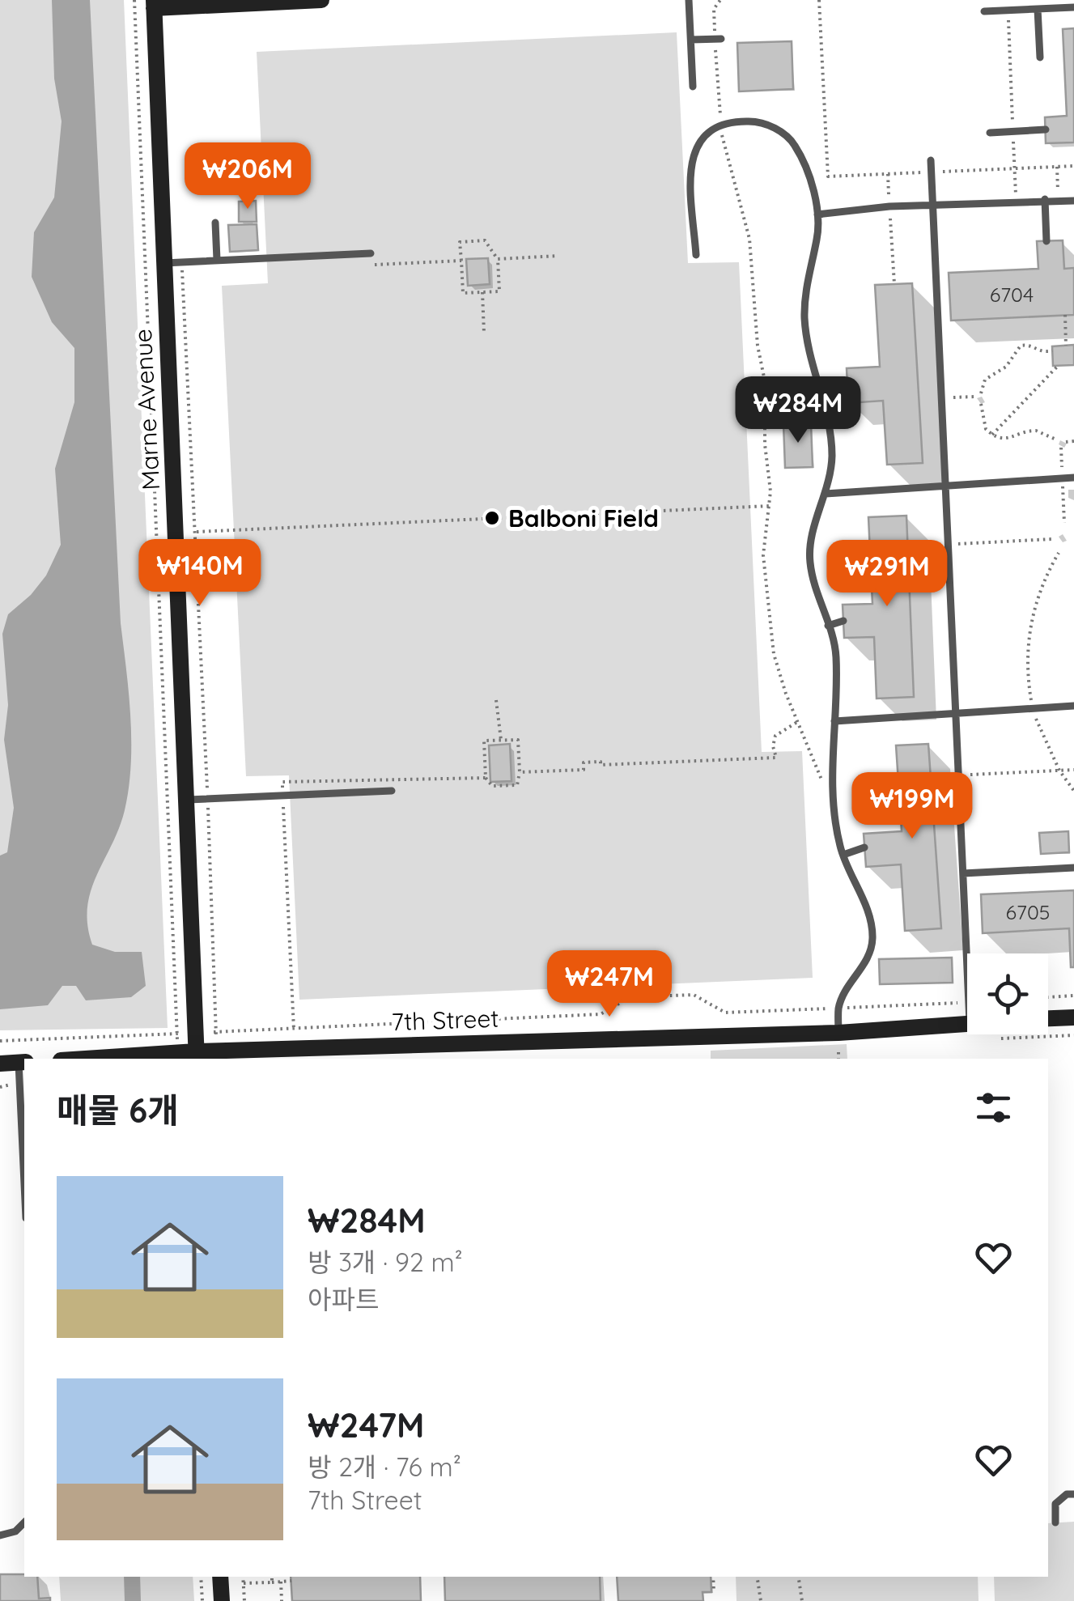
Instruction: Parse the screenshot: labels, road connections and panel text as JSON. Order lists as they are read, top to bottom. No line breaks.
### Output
{"streets":{"street":["Marne Avenue","7th Street"]},"crossings":[["Marne Avenue","7th Street"]],"places":["Balboni Field"],"house_numbers":["6704","6705"],"page":{"price":["₩206M","₩284M","₩140M","₩291M","₩199M","₩247M"],"heading":"매물 6개","list":[{"name":"₩284M","note":"방 3개 · 92 m² · 아파트"},{"name":"₩247M","note":"방 2개 · 76 m² · 7th Street"}]}}
